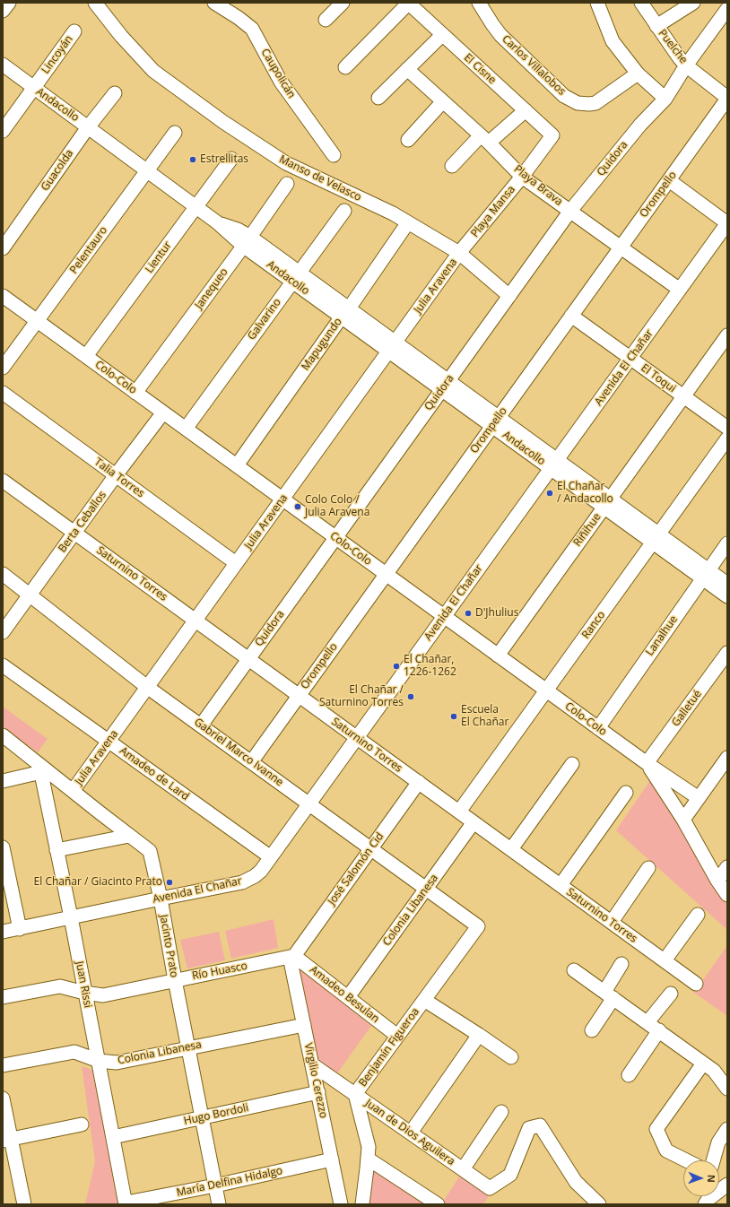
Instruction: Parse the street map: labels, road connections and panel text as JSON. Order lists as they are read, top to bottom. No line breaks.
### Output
{"streets":{"street":["Puelche","Lincoyán","Carlos Villalobos","El Cisne","Caupolicán","Andacollo","Quidora","Guacolda","Manso de Velasco","Playa Brava","Orompello","Playa Mansa","Pelentauro","Lientur","Julia Aravena","Janequeo","Galvarino","Mapugundo","Avenida El Chañar","Colo-Colo","El Toqui","Talia Torres","Berta Ceballos","Riñihue","Saturnino Torres","Ranco","Lanalhue","Galletué","Gabriel Marco Ivanne","Amadeo de Lard","José Salomón Cid","Colonia Libanesa","Jacinto Prato","Río Huasco","Juan Rissi","Amadeo Besulan","Benjamín Figueroa","Virgilio Cerezzo","Hugo Bordoli","Juan de Dios Aguilera","María Delfina Hidalgo"]},"crossings":[["Puelche","Quidora"],["Puelche","Orompello"],["Lincoyán","Andacollo"],["El Cisne","Playa Mansa"],["Andacollo","Quidora"],["Andacollo","Guacolda"],["Andacollo","Orompello"],["Andacollo","Pelentauro"],["Andacollo","Lientur"],["Andacollo","Julia Aravena"],["Andacollo","Janequeo"],["Andacollo","Galvarino"],["Andacollo","Mapugundo"],["Andacollo","Avenida El Chañar"],["Andacollo","Riñihue"],["Andacollo","Ranco"],["Andacollo","Lanalhue"],["Quidora","Manso de Velasco"],["Quidora","Playa Brava"],["Quidora","Colo-Colo"],["Quidora","Saturnino Torres"],["Quidora","Gabriel Marco Ivanne"],["Manso de Velasco","Playa Mansa"],["Manso de Velasco","Julia Aravena"],["Manso de Velasco","Mapugundo"],["Playa Brava","Orompello"],["Playa Brava","Playa Mansa"],["Playa Brava","Avenida El Chañar"],["Orompello","Colo-Colo"],["Orompello","El Toqui"],["Orompello","Saturnino Torres"],["Orompello","Gabriel Marco Ivanne"],["Playa Mansa","Julia Aravena"],["Pelentauro","Colo-Colo"],["Lientur","Colo-Colo"],["Julia Aravena","Colo-Colo"],["Julia Aravena","Talia Torres"],["Julia Aravena","Saturnino Torres"],["Julia Aravena","Gabriel Marco Ivanne"],["Julia Aravena","Amadeo de Lard"],["Julia Aravena","Jacinto Prato"],["Janequeo","Colo-Colo"],["Galvarino","Colo-Colo"],["Mapugundo","Colo-Colo"],["Avenida El Chañar","Colo-Colo"],["Avenida El Chañar","El Toqui"],["Avenida El Chañar","Saturnino Torres"],["Avenida El Chañar","Gabriel Marco Ivanne"],["Avenida El Chañar","Amadeo de Lard"],["Avenida El Chañar","Jacinto Prato"],["Avenida El Chañar","Juan Rissi"],["Colo-Colo","Berta Ceballos"],["Colo-Colo","Riñihue"],["Colo-Colo","Ranco"],["Colo-Colo","Lanalhue"],["Colo-Colo","Galletué"],["El Toqui","Riñihue"],["Talia Torres","Berta Ceballos"],["Berta Ceballos","Saturnino Torres"],["Berta Ceballos","Gabriel Marco Ivanne"],["Saturnino Torres","Ranco"],["Saturnino Torres","José Salomón Cid"],["Saturnino Torres","Colonia Libanesa"],["Gabriel Marco Ivanne","José Salomón Cid"],["Gabriel Marco Ivanne","Colonia Libanesa"],["Gabriel Marco Ivanne","Benjamín Figueroa"],["José Salomón Cid","Río Huasco"],["José Salomón Cid","Amadeo Besulan"],["José Salomón Cid","Virgilio Cerezzo"],["Colonia Libanesa","Jacinto Prato"],["Colonia Libanesa","Juan Rissi"],["Colonia Libanesa","Amadeo Besulan"],["Colonia Libanesa","Virgilio Cerezzo"],["Jacinto Prato","Río Huasco"],["Jacinto Prato","Juan Rissi"],["Jacinto Prato","Hugo Bordoli"],["Jacinto Prato","María Delfina Hidalgo"],["Río Huasco","Juan Rissi"],["Río Huasco","Amadeo Besulan"],["Río Huasco","Virgilio Cerezzo"],["Juan Rissi","Hugo Bordoli"],["Juan Rissi","María Delfina Hidalgo"],["Amadeo Besulan","Benjamín Figueroa"],["Amadeo Besulan","Virgilio Cerezzo"],["Benjamín Figueroa","Juan de Dios Aguilera"],["Virgilio Cerezzo","Hugo Bordoli"],["Virgilio Cerezzo","Juan de Dios Aguilera"],["Virgilio Cerezzo","María Delfina Hidalgo"]],"places":["Estrellitas","El Chañar / Andacollo","Colo Colo / Julia Aravena","D'Jhulius","El Chañar, 1226-1262","El Chañar / Saturnino Torres","Escuela El Chañar","El Chañar / Giacinto Prato"],"north":"right"}
